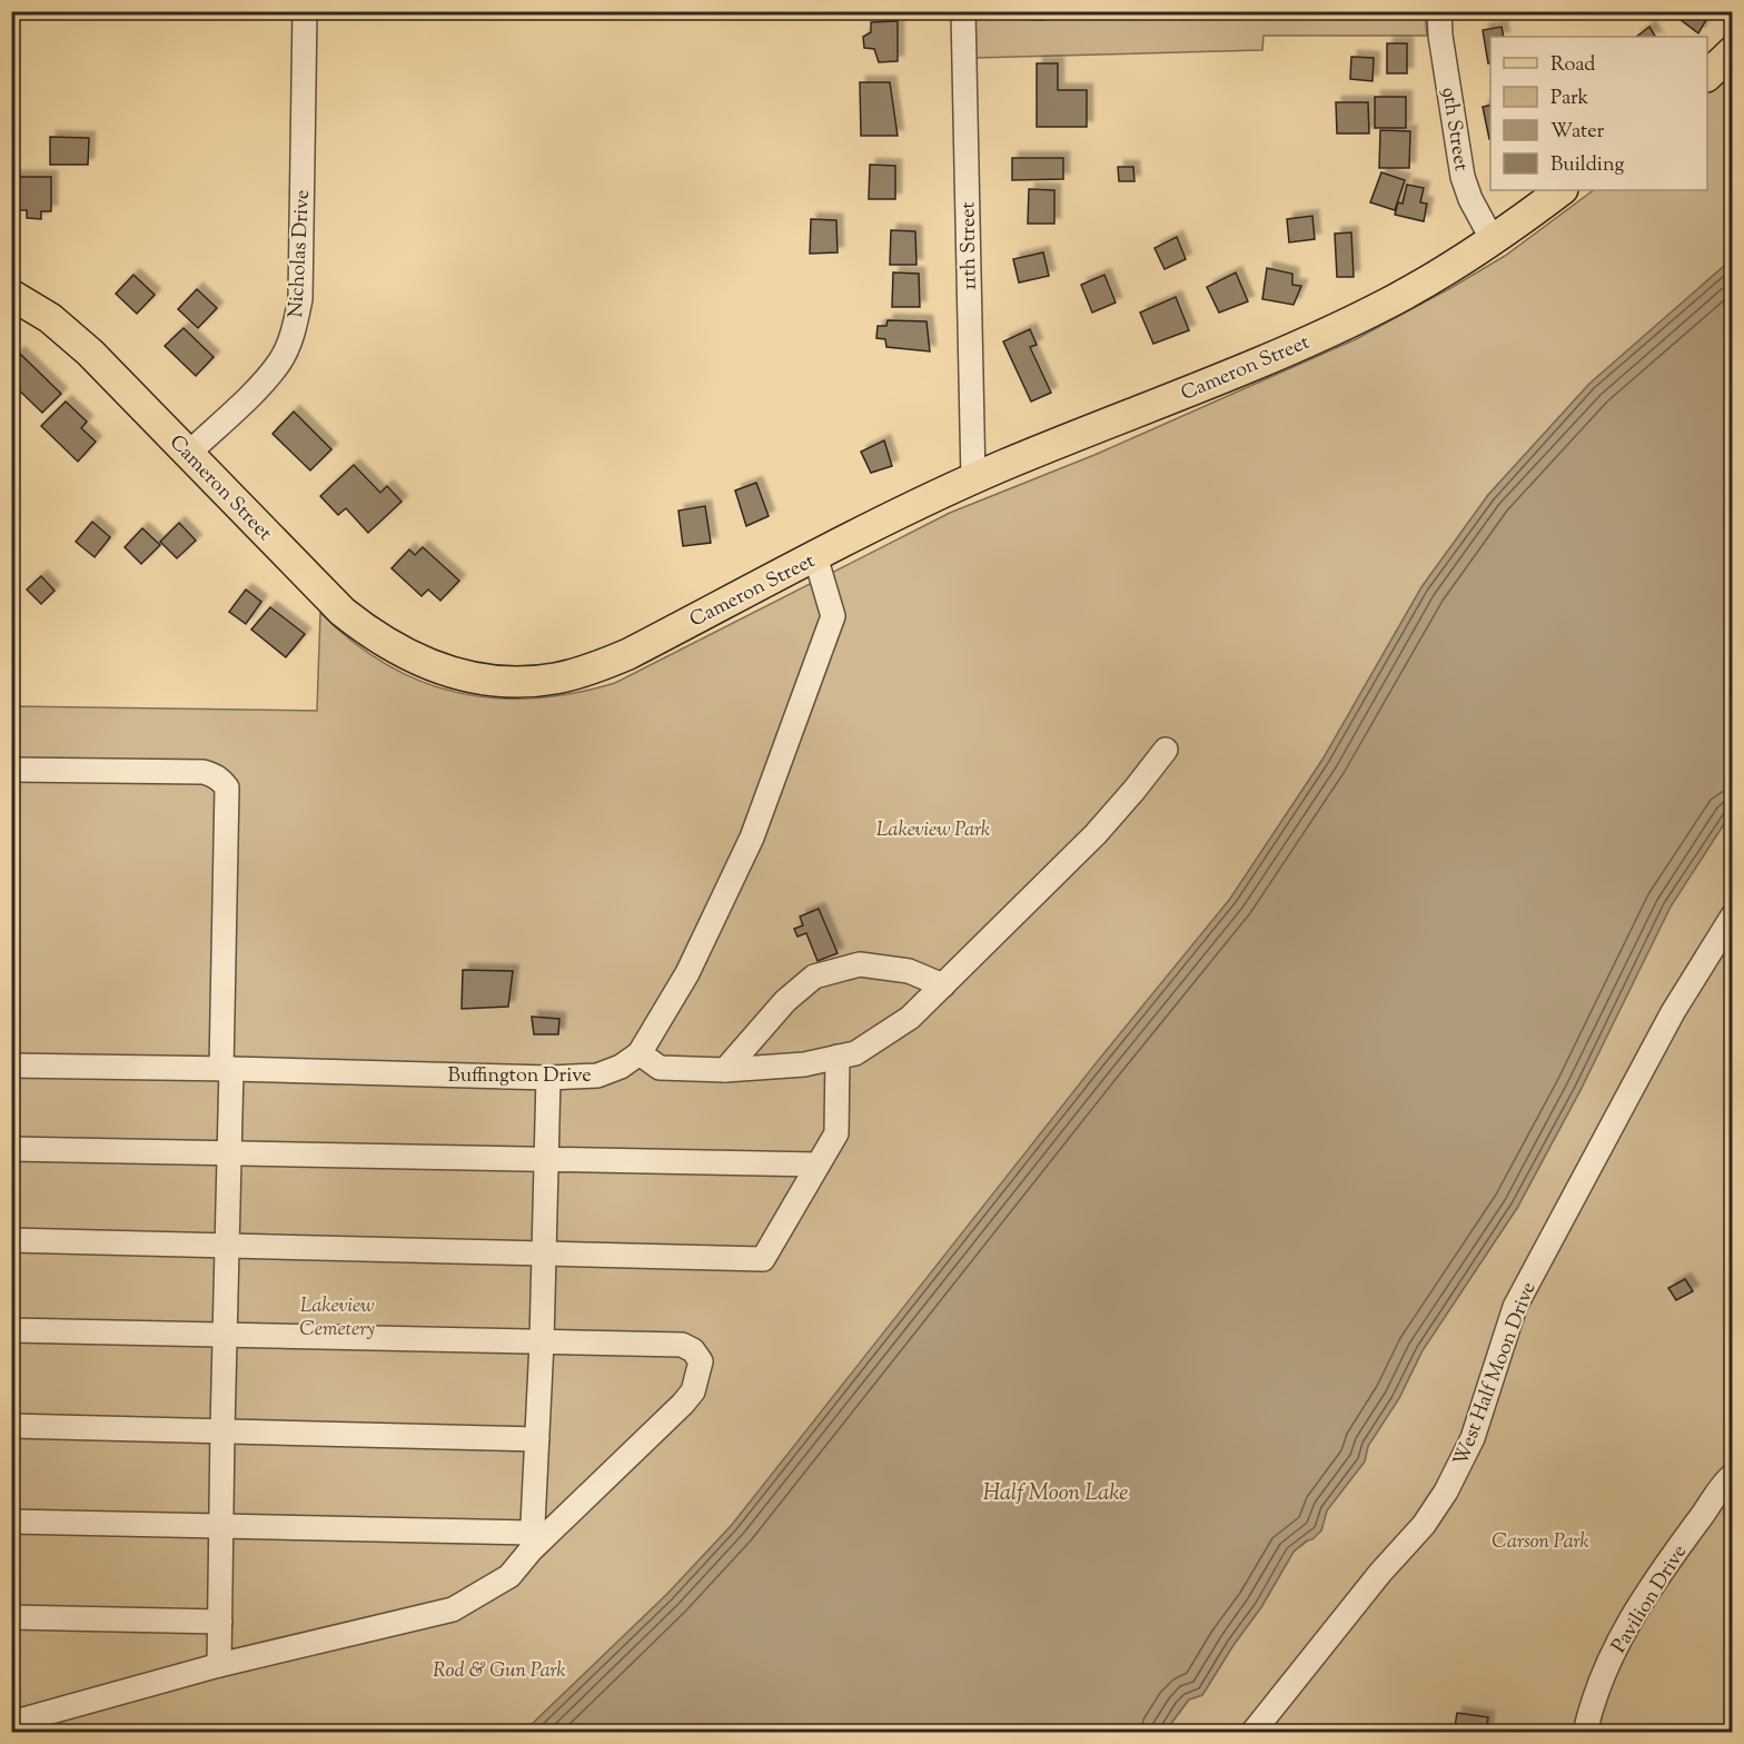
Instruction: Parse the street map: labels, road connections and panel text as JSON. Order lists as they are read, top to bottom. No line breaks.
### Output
{"streets":{"main road":["Cameron Street"],"street":["9th Street","11th Street","Nicholas Drive","Buffington Drive","West Half Moon Drive","Pavilion Drive"]},"crossings":[["9th Street","Cameron Street"],["11th Street","Cameron Street"],["Nicholas Drive","Cameron Street"],["Cameron Street","Buffington Drive"]],"water":["Half Moon Lake"],"parks":["Lakeview Park","Lakeview Cemetery","Carson Park","Rod & Gun Park"],"legend":["Road","Park","Water","Building"]}
